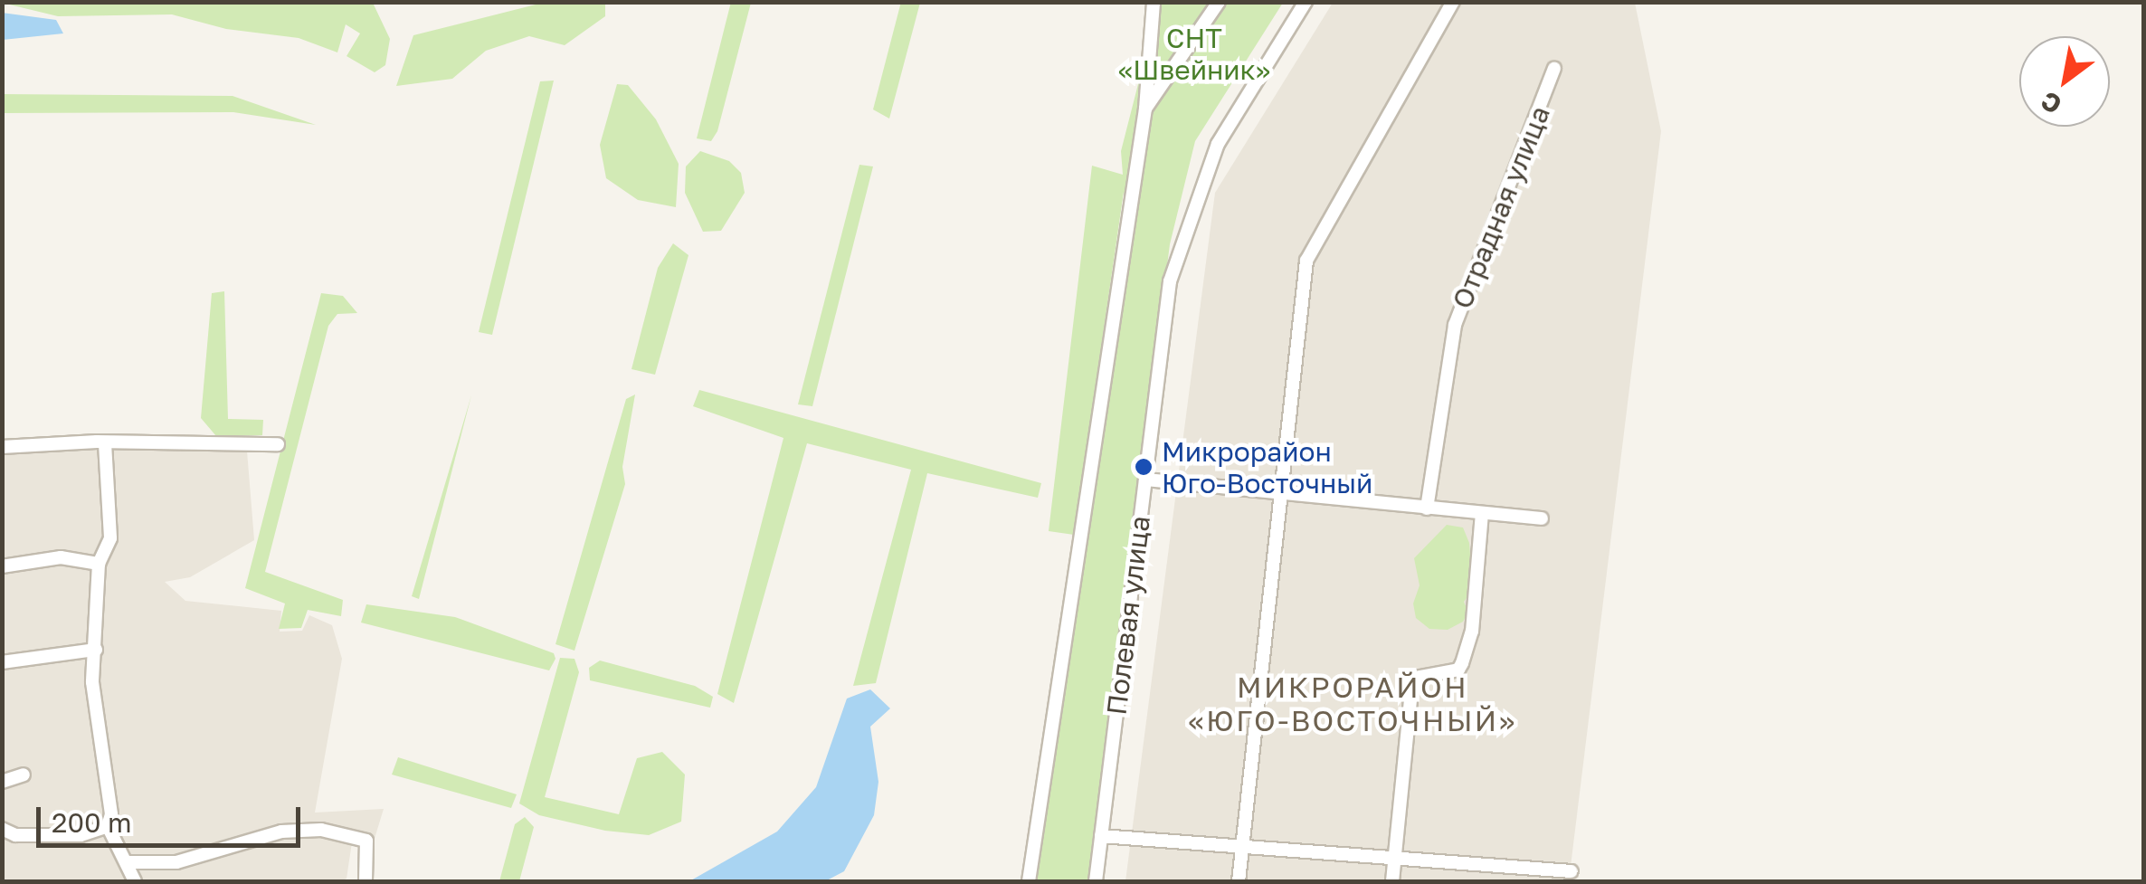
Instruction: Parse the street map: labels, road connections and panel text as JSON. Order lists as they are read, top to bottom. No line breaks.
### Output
{"streets":{"street":["Отрадная улица","Полевая улица"]},"districts":["МИКРОРАЙОН «ЮГО-ВОСТОЧНЫЙ»"],"parks":["СНТ «Швейник»"],"places":["Микрорайон Юго-Восточный"],"scale_bar":"200 m","north":"bottom left"}
